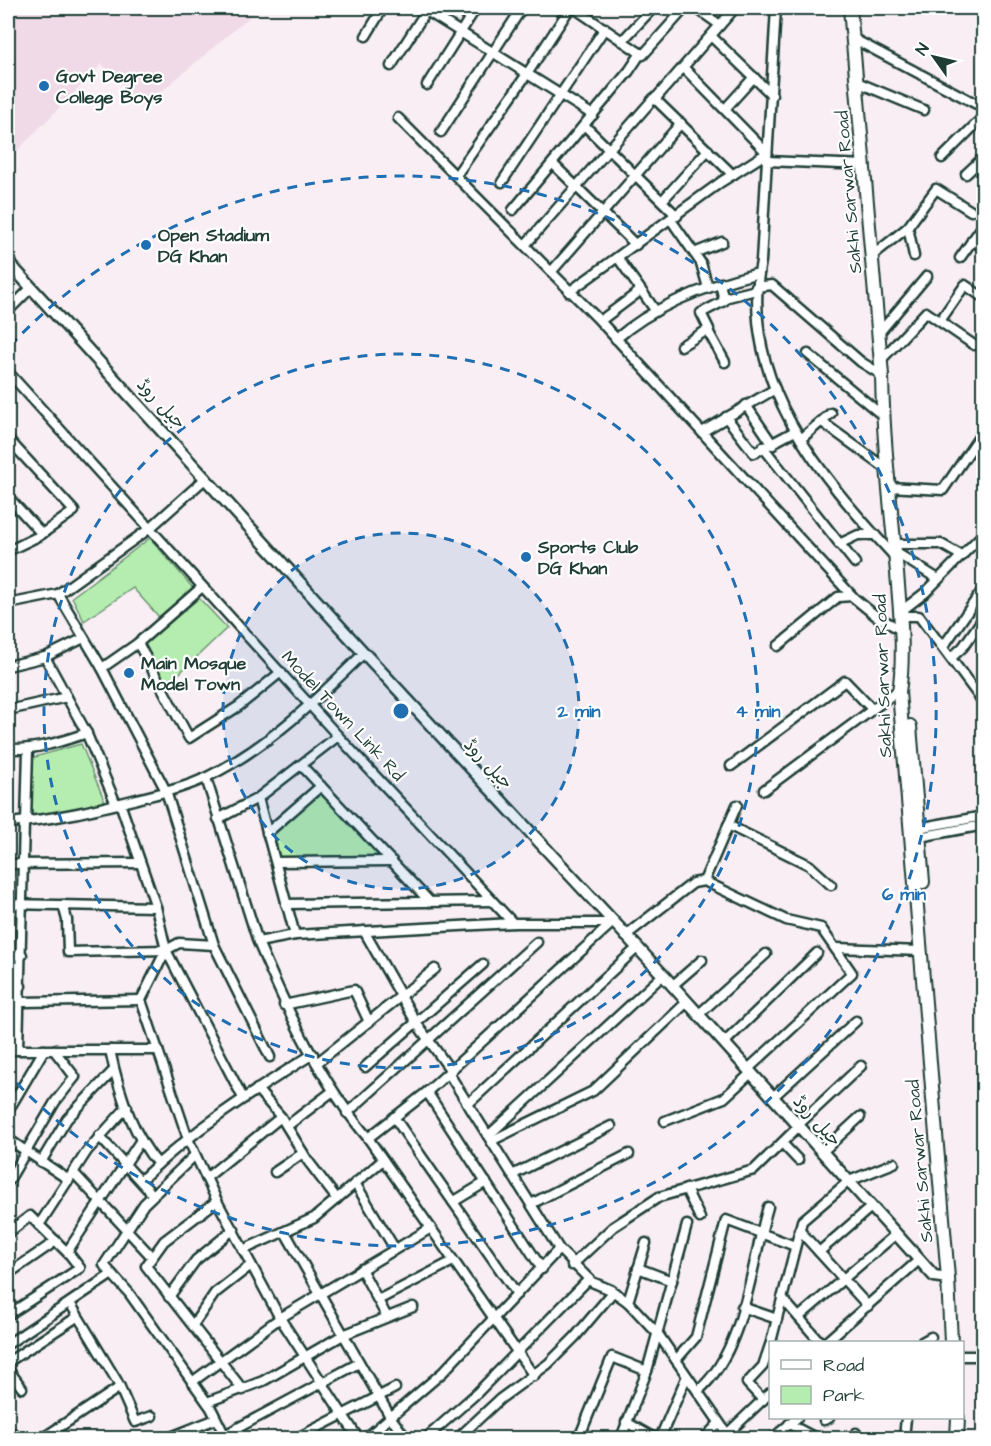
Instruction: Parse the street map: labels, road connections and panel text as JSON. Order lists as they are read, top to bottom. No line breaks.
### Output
{"streets":{"highway":["Sakhi Sarwar Road"],"main road":["جیل روڈ"],"street":["Model Town Link Rd"]},"crossings":[["Sakhi Sarwar Road","جیل روڈ"]],"places":["Govt Degree College Boys","Open Stadium DG Khan","Sports Club DG Khan","Main Mosque Model Town"],"legend":["Road","Park"],"north":"top left","rings":["2 min","4 min","6 min"]}
